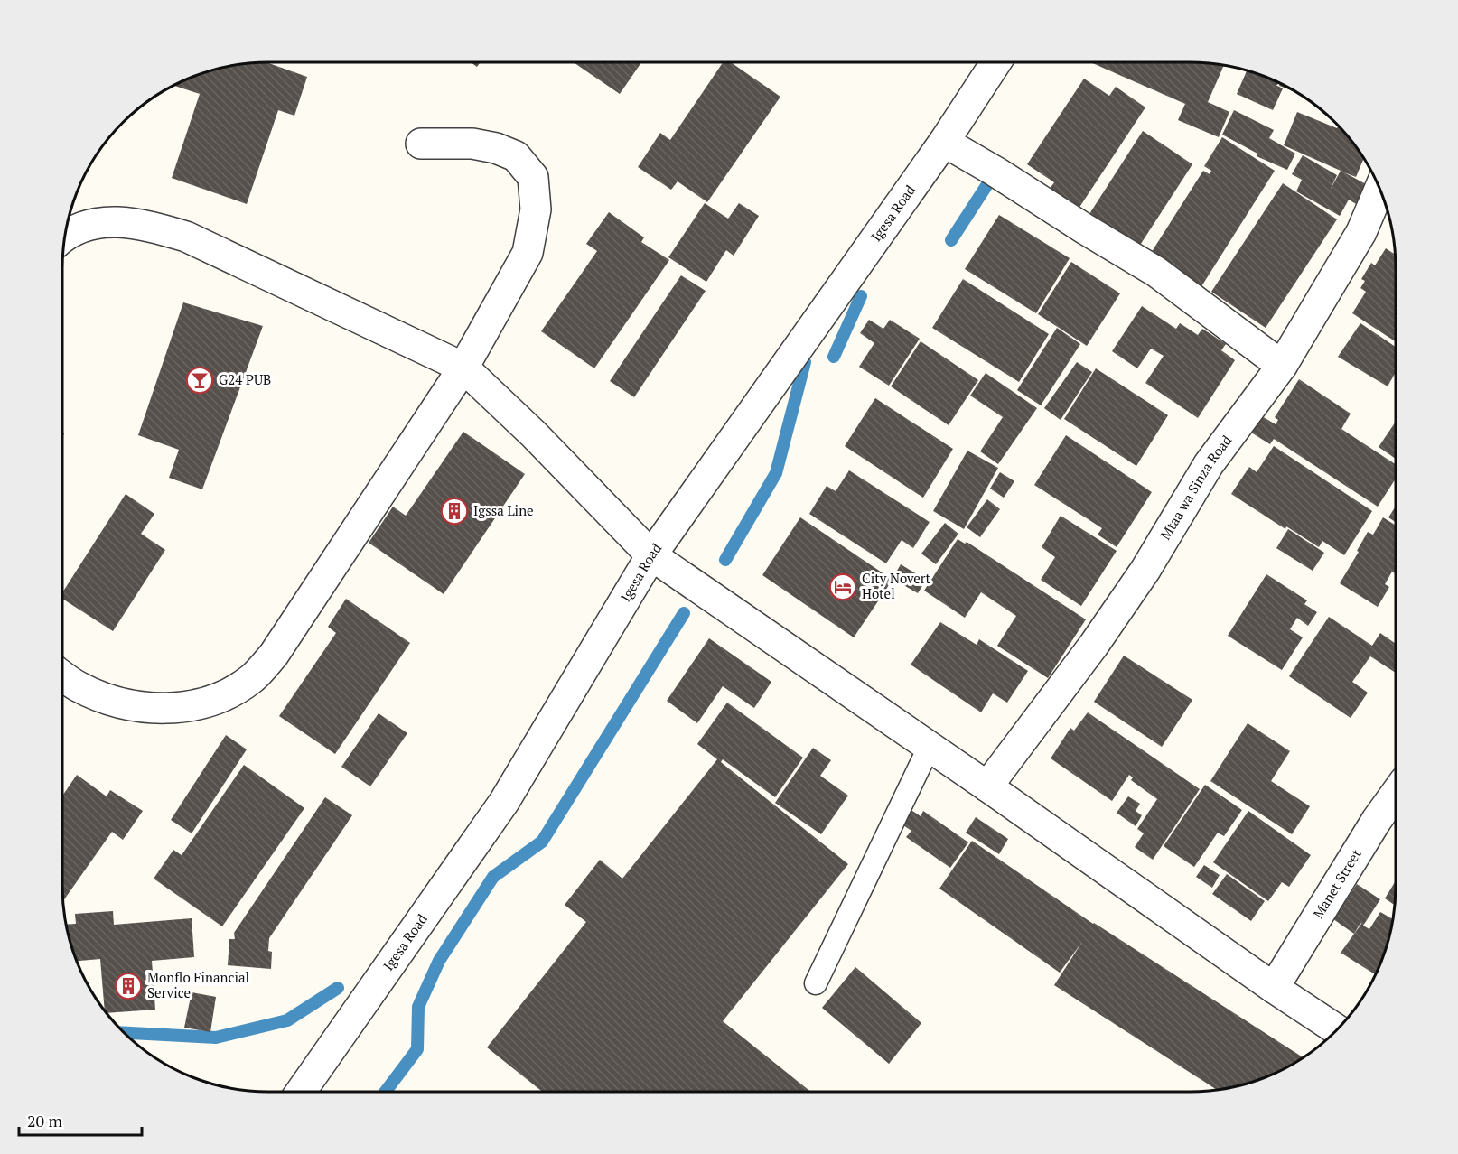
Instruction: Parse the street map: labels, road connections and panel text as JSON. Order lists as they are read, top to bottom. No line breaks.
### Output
{"streets":{"street":["Igesa Road","Mtaa wa Sinza Road","Manet Street"]},"places":{"bar":["G24 PUB"],"building":["Igssa Line","Monflo Financial Service"],"hotel":["City Novert Hotel"]},"scale_bar":"20 m"}
